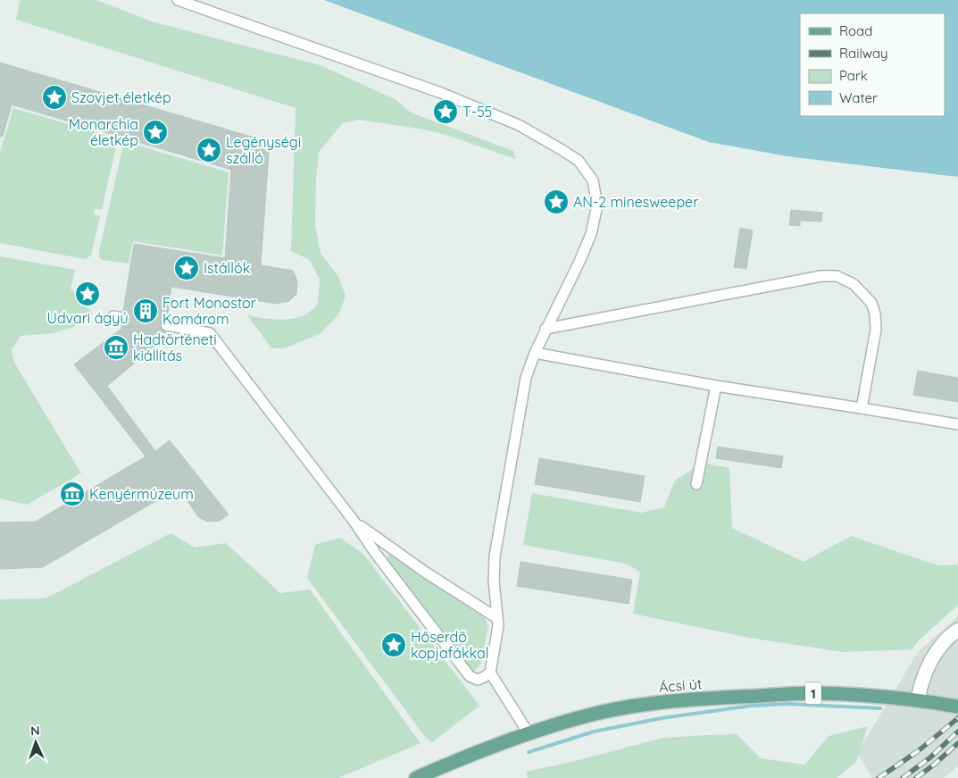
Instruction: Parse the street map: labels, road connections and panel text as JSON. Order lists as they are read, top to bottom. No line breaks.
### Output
{"streets":{"main road":["Ácsi út","1"]},"places":{"place":["Szovjet életkép","T-55","Monarchia életkép","Legénységi szálló","AN-2 minesweeper","Istállók","Udvari ágyú","Hőserdő kopjafákkal"],"building":["Fort Monostor Komárom"],"museum":["Hadtörténeti kiállítás","Kenyérmúzeum"]},"legend":["Road","Railway","Park","Water"],"north":"top"}
